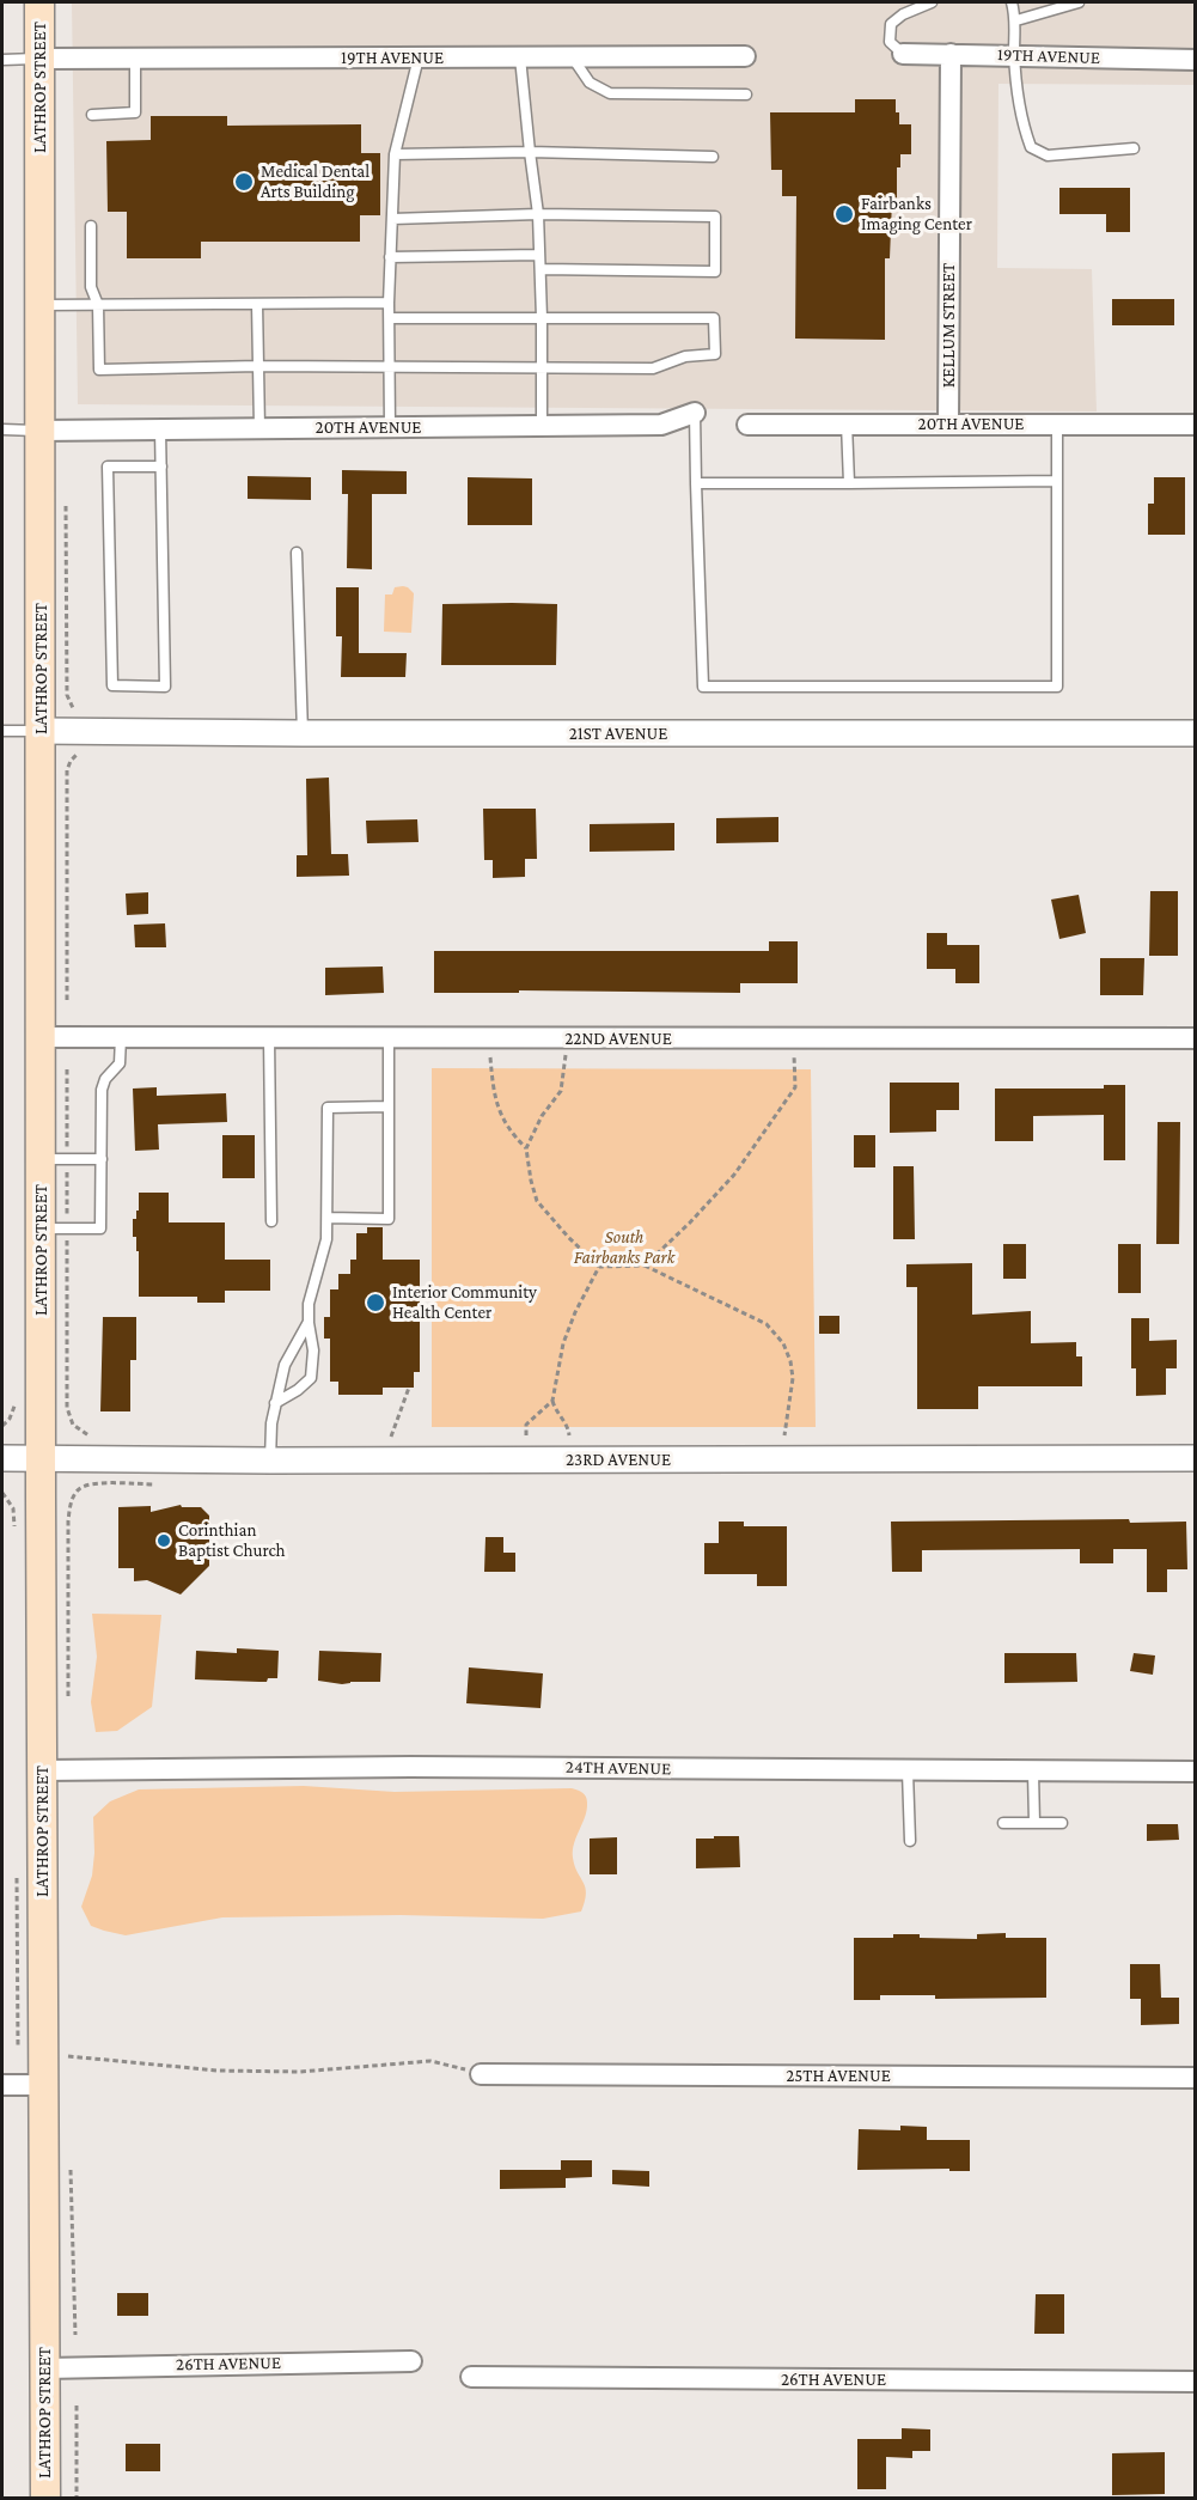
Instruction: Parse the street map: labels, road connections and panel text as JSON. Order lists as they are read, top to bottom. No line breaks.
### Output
{"streets":{"main road":["LATHROP STREET"],"street":["19TH AVENUE","KELLUM STREET","20TH AVENUE","21ST AVENUE","22ND AVENUE","23RD AVENUE","24TH AVENUE","25TH AVENUE","26TH AVENUE"]},"crossings":[["19TH AVENUE","LATHROP STREET"],["19TH AVENUE","KELLUM STREET"],["LATHROP STREET","20TH AVENUE"],["LATHROP STREET","21ST AVENUE"],["LATHROP STREET","22ND AVENUE"],["LATHROP STREET","23RD AVENUE"],["LATHROP STREET","24TH AVENUE"],["LATHROP STREET","26TH AVENUE"],["KELLUM STREET","20TH AVENUE"]],"parks":["South Fairbanks Park"],"places":["Medical Dental Arts Building","Fairbanks Imaging Center","Interior Community Health Center","Corinthian Baptist Church"]}
